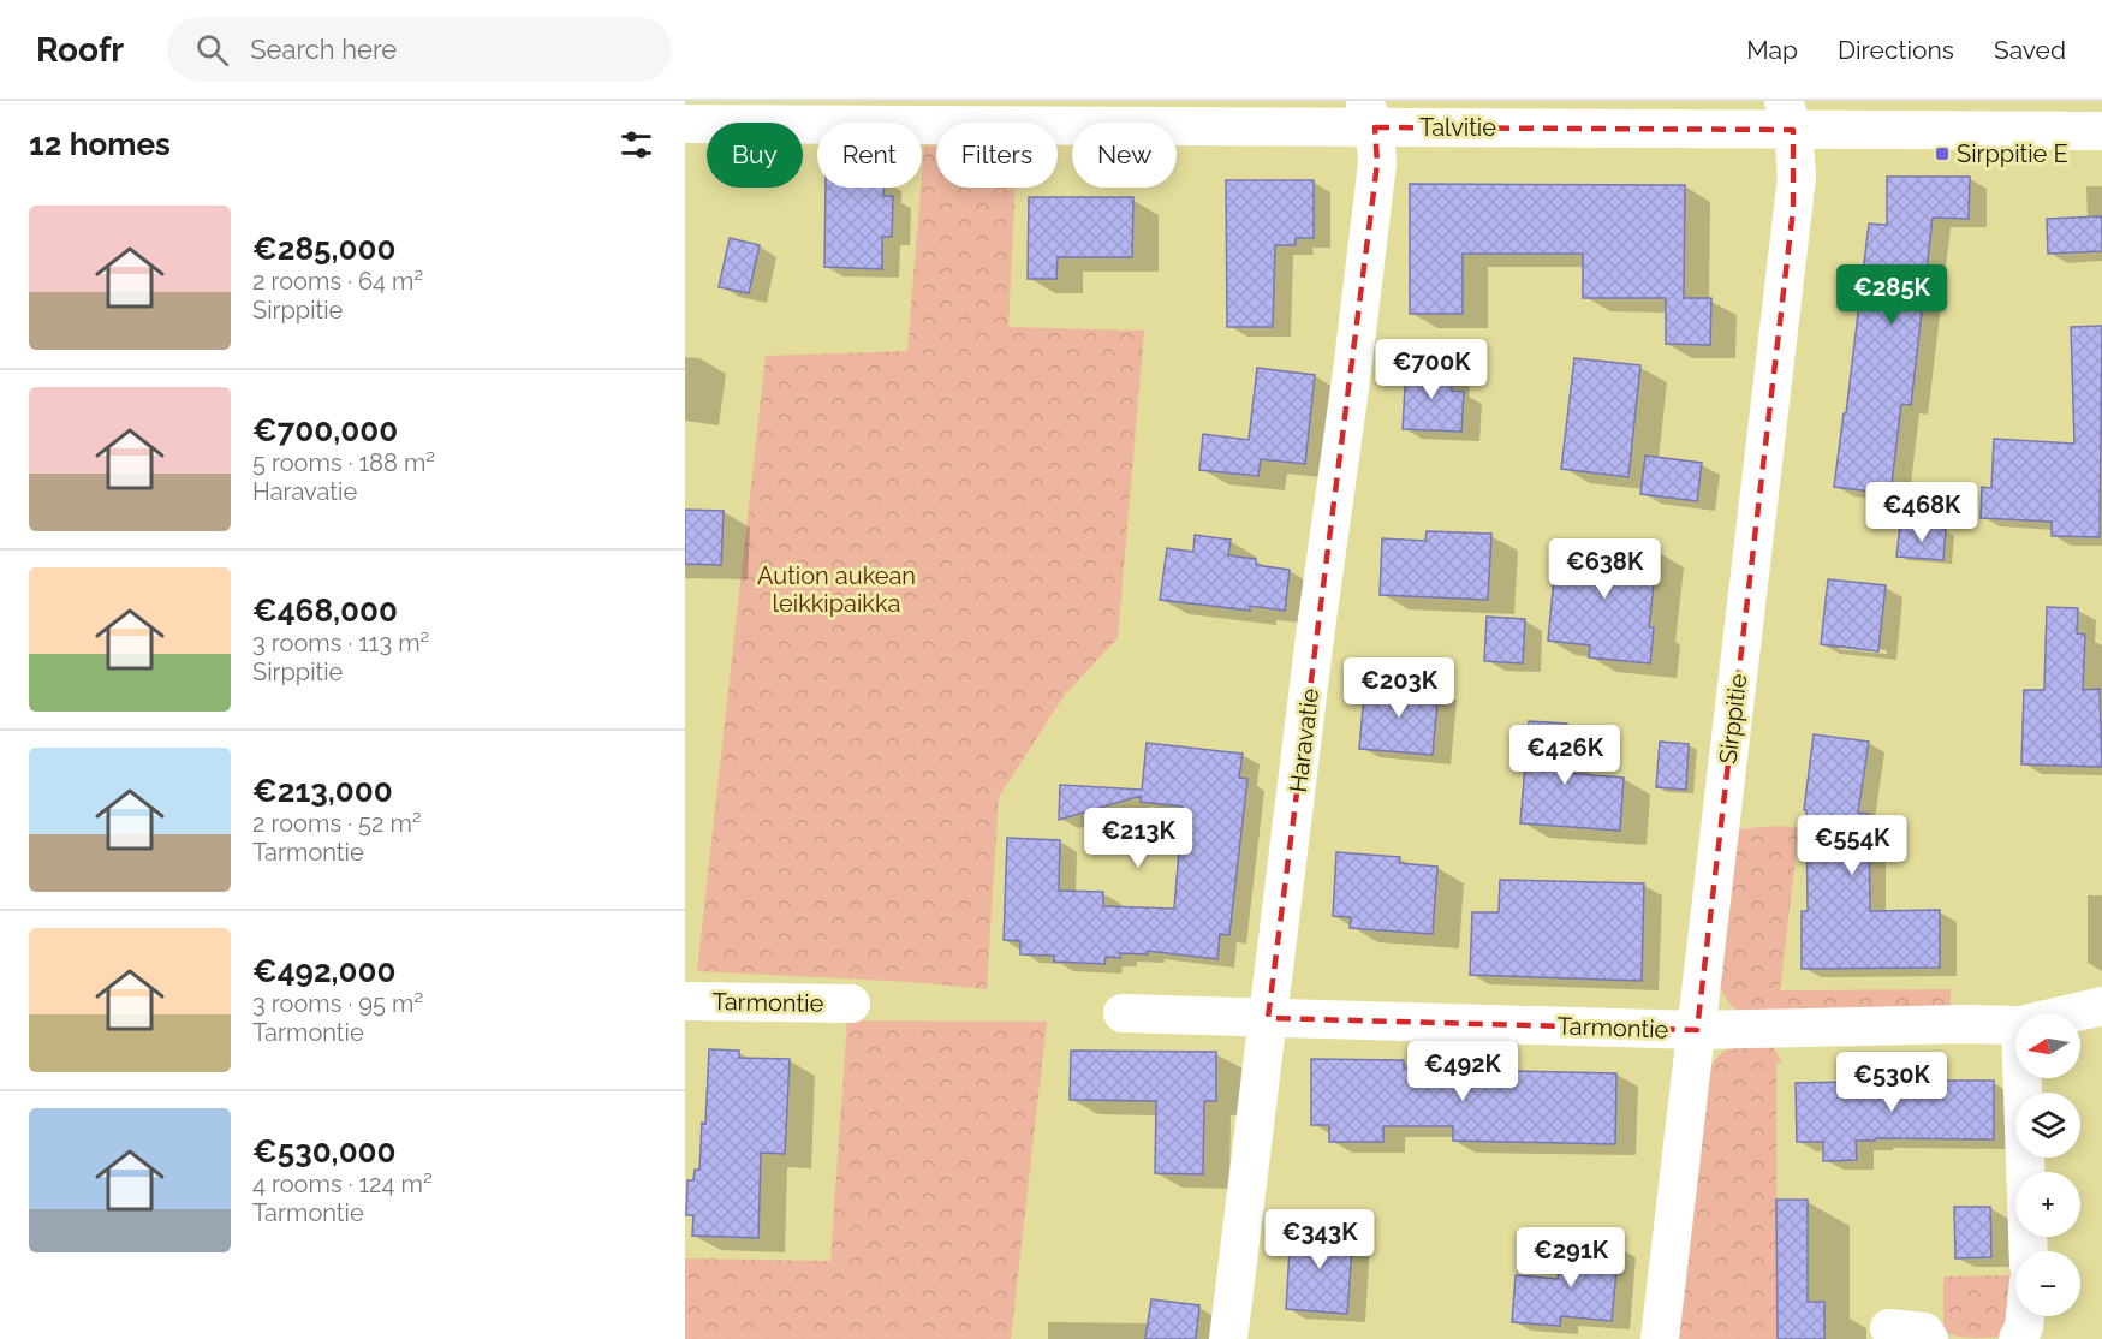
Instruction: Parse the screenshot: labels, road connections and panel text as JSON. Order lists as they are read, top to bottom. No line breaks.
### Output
{"streets":{"street":["Talvitie","Sirppitie","Haravatie","Tarmontie"]},"crossings":[["Talvitie","Sirppitie"],["Talvitie","Haravatie"],["Sirppitie","Tarmontie"],["Haravatie","Tarmontie"]],"parks":["Aution aukean leikkipaikka"],"places":{"transit":["Sirppitie E"]},"north":"left","page":{"header":"Roofr","search":"Search here","nav":["Map","Directions","Saved"],"heading":"12 homes","chip":["Buy","Rent","Filters","New"],"list":[{"name":"€285,000","note":"2 rooms · 64 m² · Sirppitie"},{"name":"€700,000","note":"5 rooms · 188 m² · Haravatie"},{"name":"€468,000","note":"3 rooms · 113 m² · Sirppitie"},{"name":"€213,000","note":"2 rooms · 52 m² · Tarmontie"},{"name":"€492,000","note":"3 rooms · 95 m² · Tarmontie"},{"name":"€530,000","note":"4 rooms · 124 m² · Tarmontie"}],"price":["€285K","€700K","€468K","€638K","€203K","€426K","€213K","€554K","€492K","€530K","€343K","€291K"],"map_buttons":["+","−"]}}
